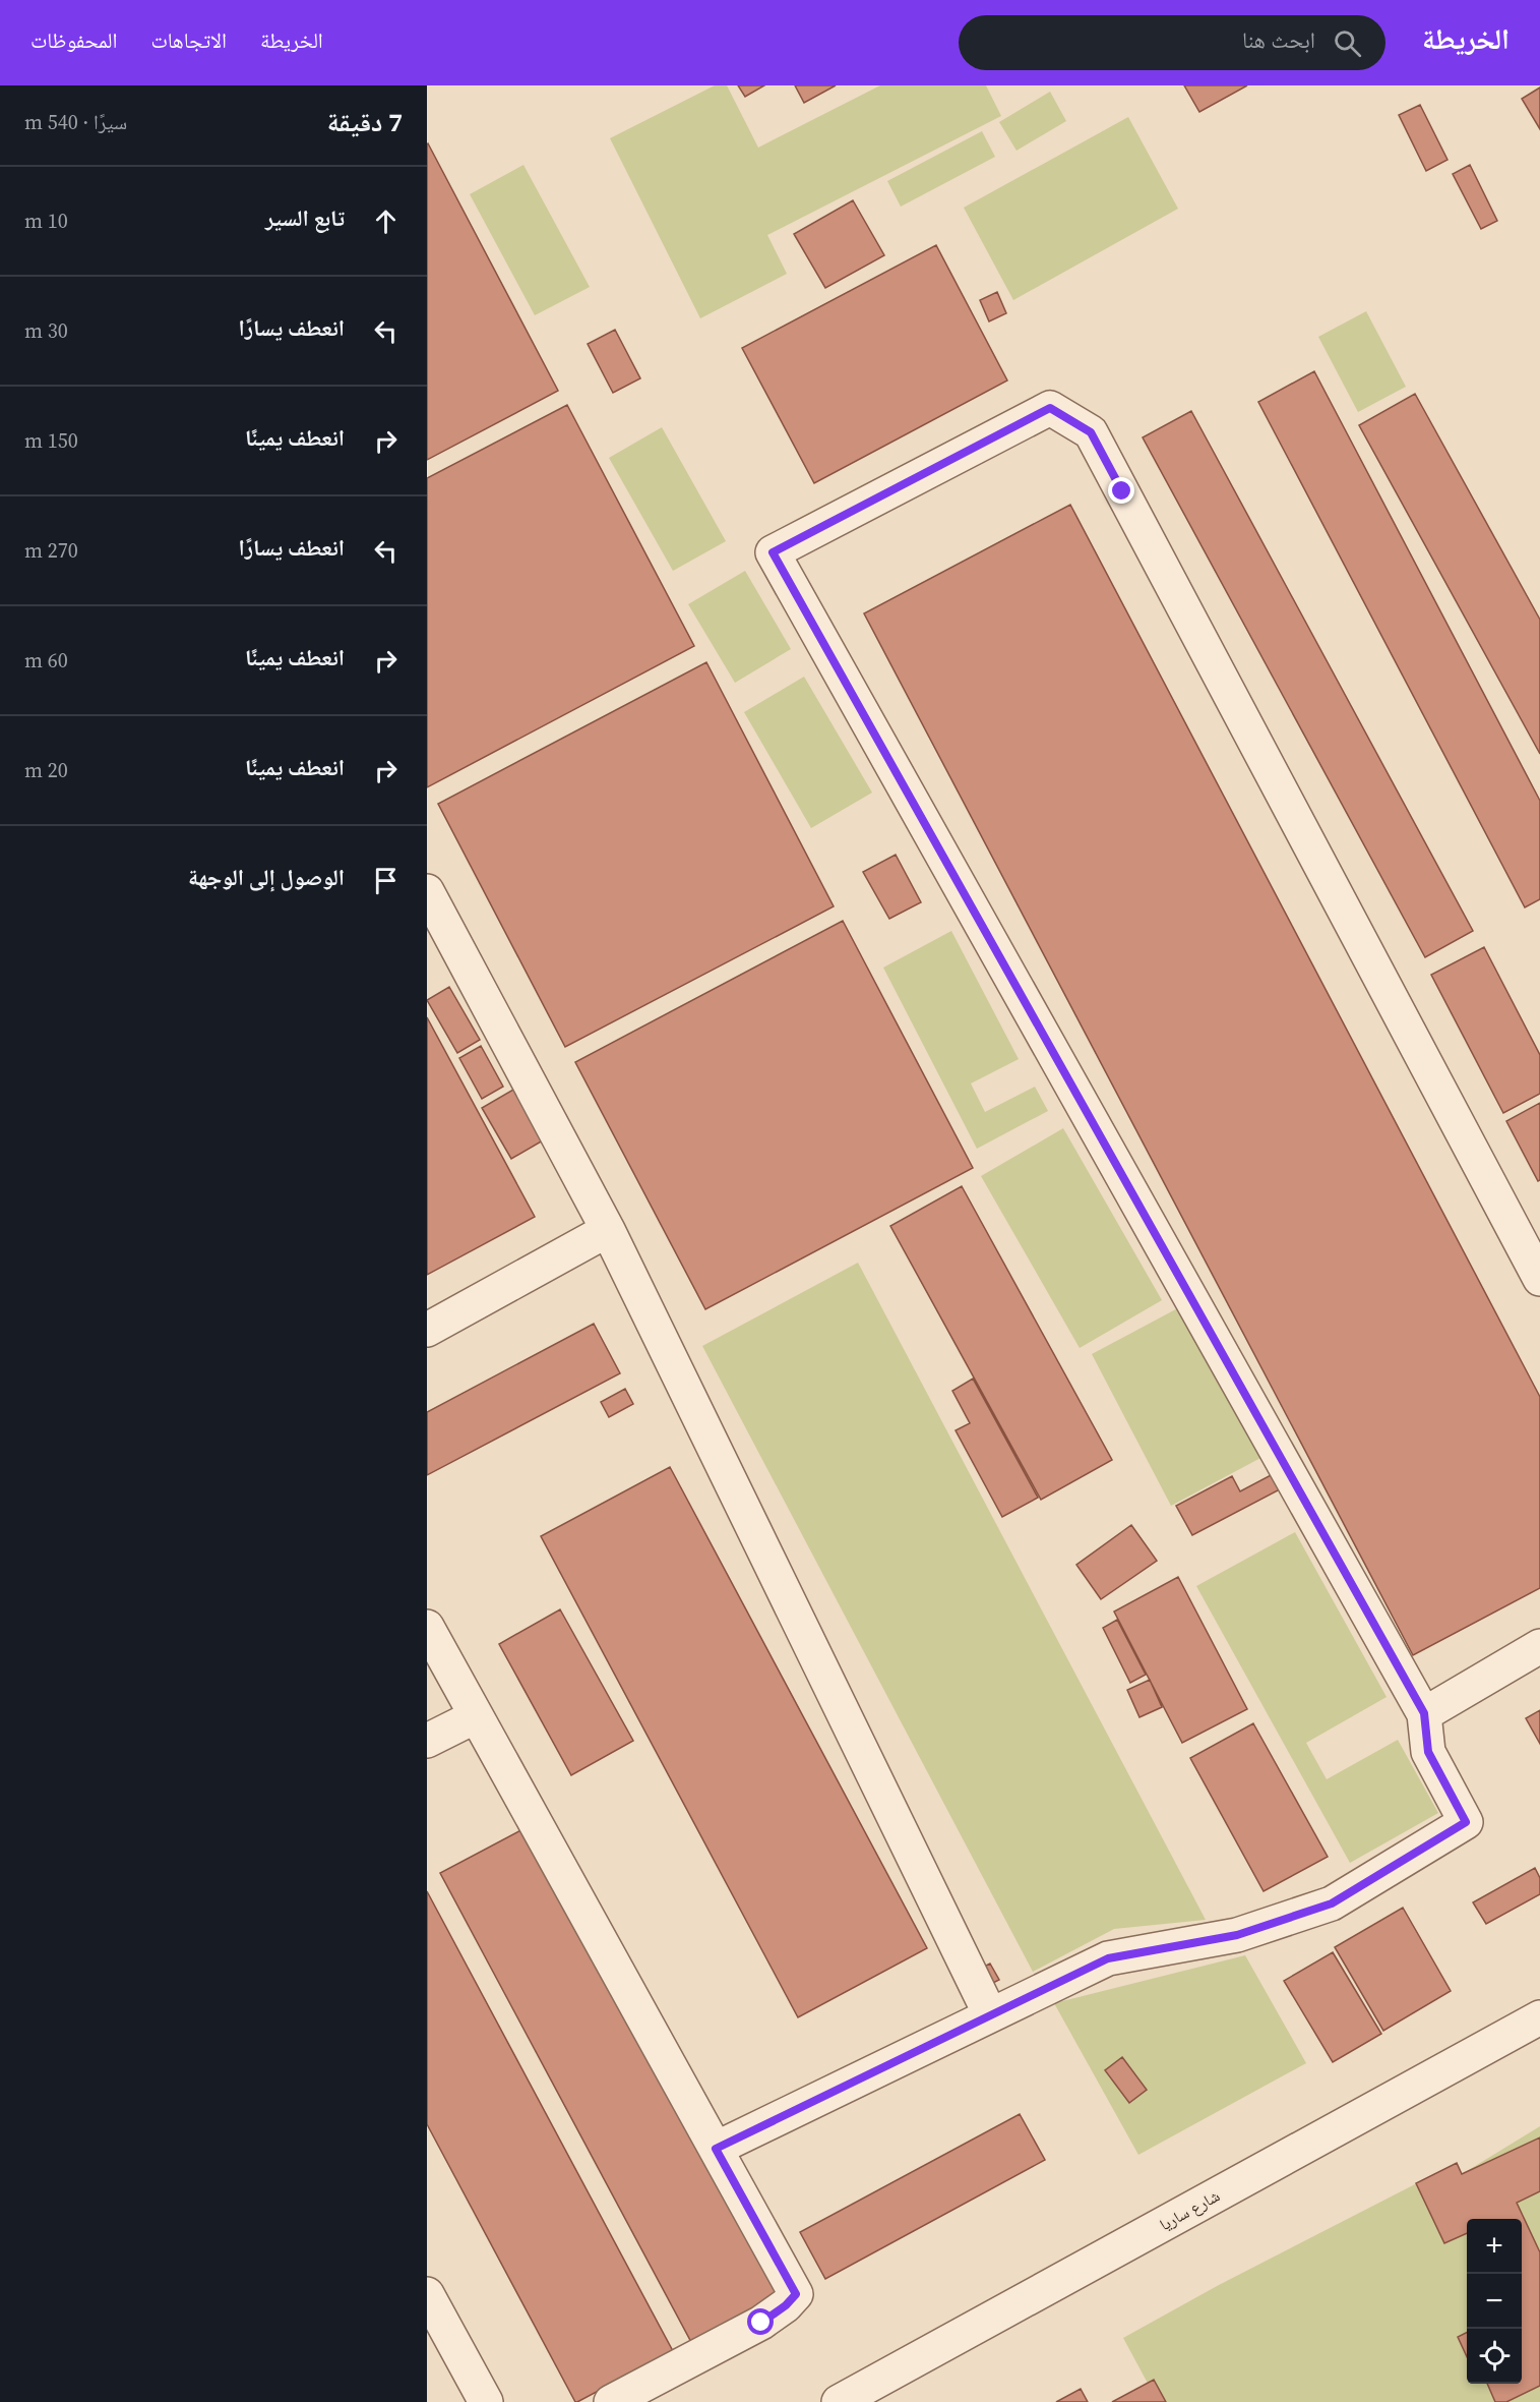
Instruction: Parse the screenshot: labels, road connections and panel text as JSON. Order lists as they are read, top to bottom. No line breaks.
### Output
{"streets":{"street":["شارع ساريا"]},"page":{"header":"الخريطة","search":"ابحث هنا","nav":["الخريطة","الاتجاهات","المحفوظات"],"heading":["7 دقيقة","سيرًا · 540 m"],"list":[["تابع السير","10 m"],["انعطف يسارًا","30 m"],["انعطف يمينًا","150 m"],["انعطف يسارًا","270 m"],["انعطف يمينًا","60 m"],["انعطف يمينًا","20 m"],"الوصول إلى الوجهة"],"map_buttons":["+","−"]}}
